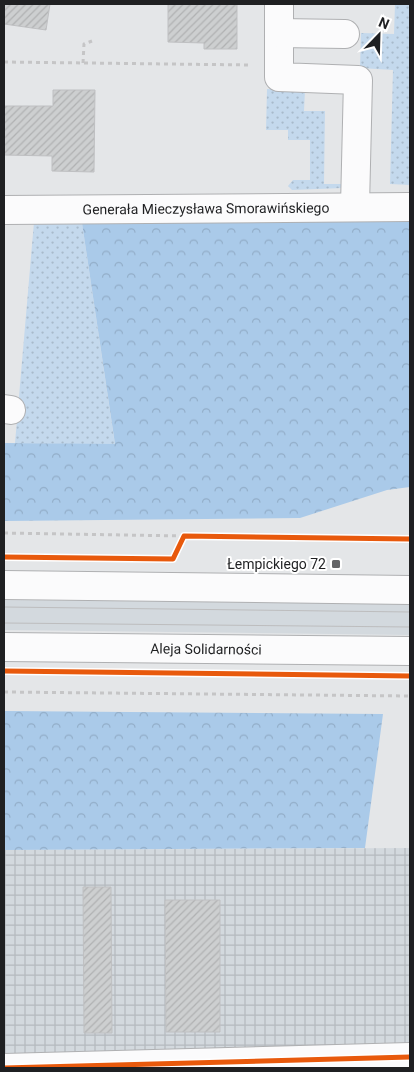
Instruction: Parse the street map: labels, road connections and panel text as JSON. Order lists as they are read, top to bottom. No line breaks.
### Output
{"streets":{"street":["Generała Mieczysława Smorawińskiego","Aleja Solidarności"]},"places":{"transit":["Łempickiego 72"]},"north":"top right"}
